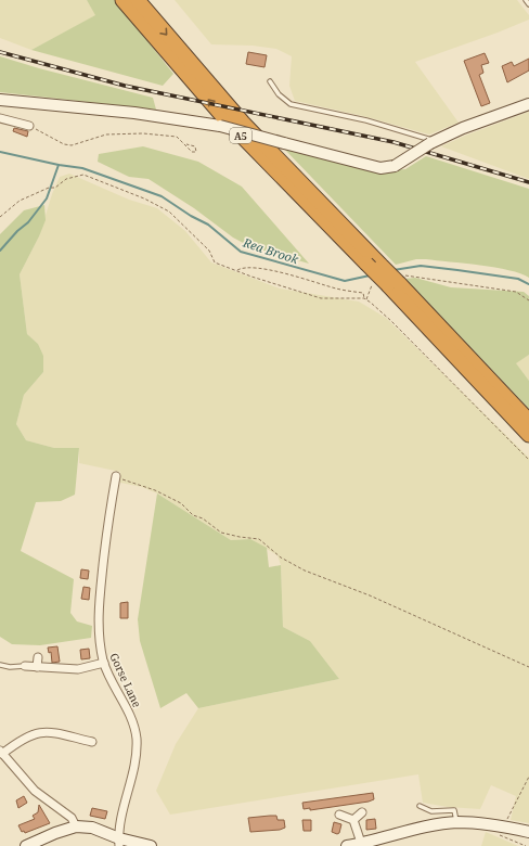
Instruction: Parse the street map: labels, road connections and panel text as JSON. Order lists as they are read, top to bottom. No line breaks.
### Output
{"streets":{"highway":["A5"],"street":["Gorse Lane"]},"water":["Rea Brook"]}
